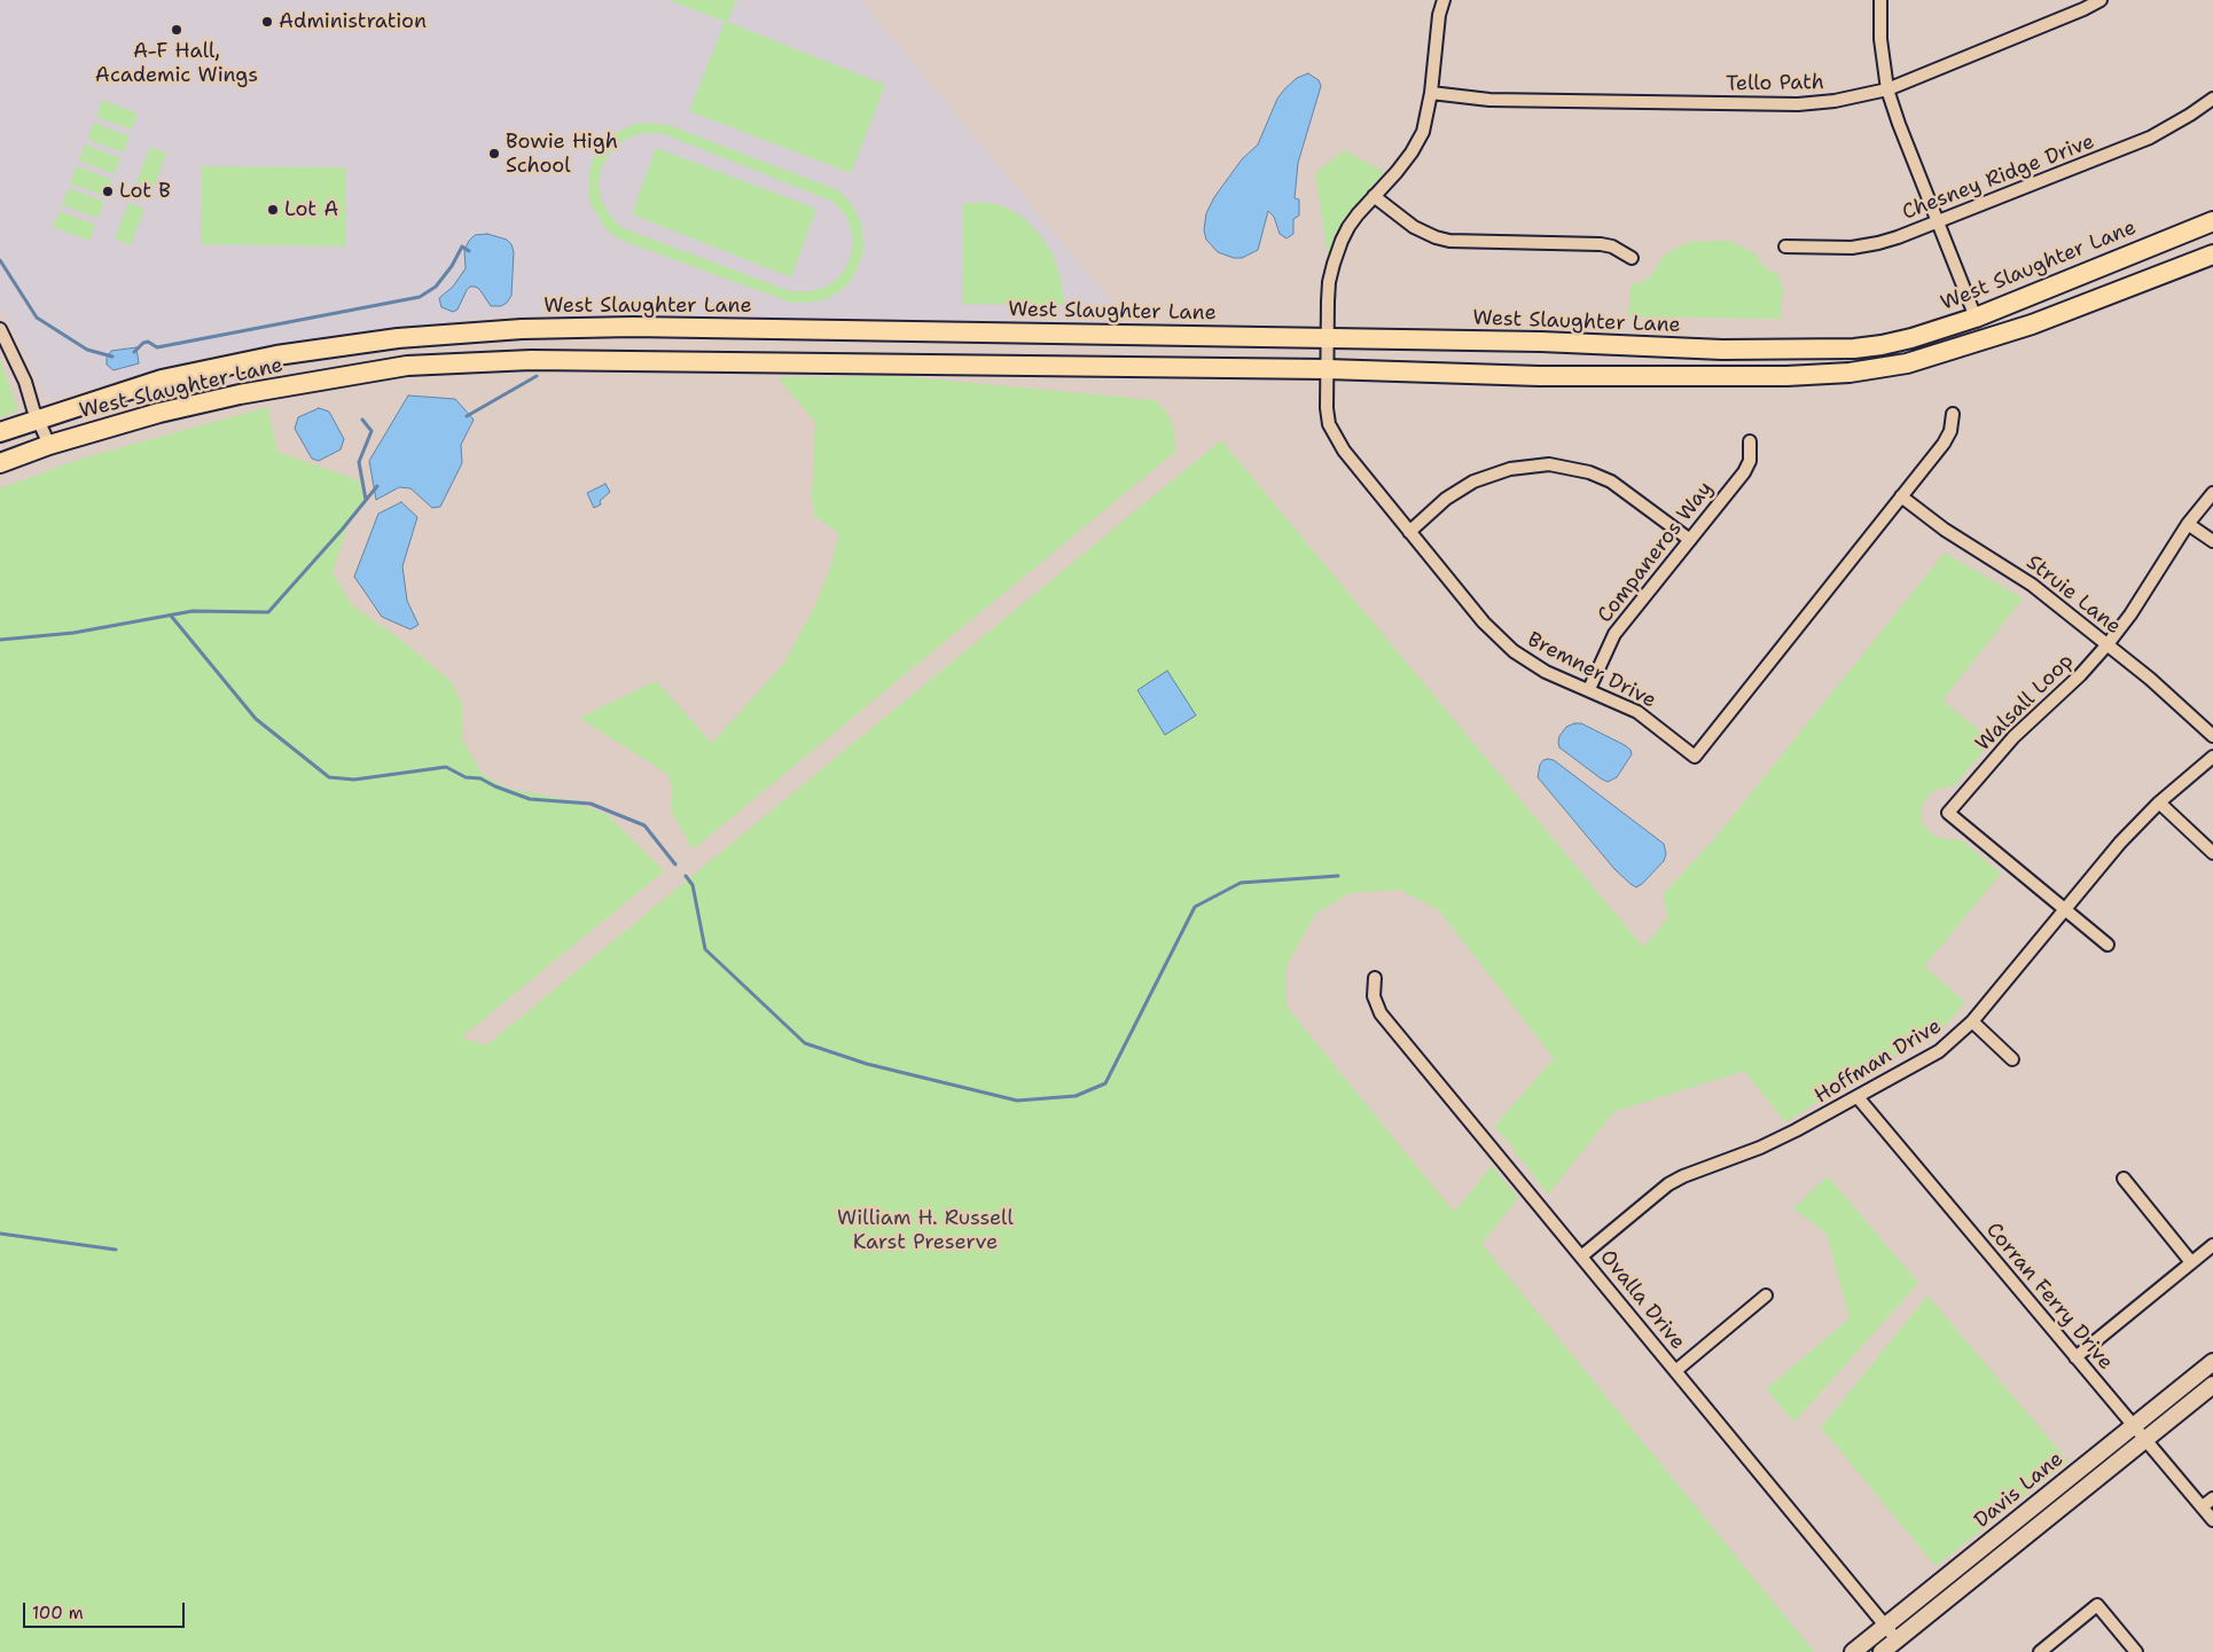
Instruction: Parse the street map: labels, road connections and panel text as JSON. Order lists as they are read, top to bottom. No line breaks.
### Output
{"streets":{"main road":["West Slaughter Lane","Davis Lane"],"street":["Tello Path","Chesney Ridge Drive","Companeros Way","Struie Lane","Bremner Drive","Walsall Loop","Hoffman Drive","Corran Ferry Drive","Ovalla Drive"]},"crossings":[["Tello Path","Bremner Drive"],["West Slaughter Lane","Bremner Drive"],["Companeros Way","Bremner Drive"],["Struie Lane","Bremner Drive"],["Struie Lane","Walsall Loop"],["Walsall Loop","Hoffman Drive"],["Hoffman Drive","Corran Ferry Drive"],["Hoffman Drive","Ovalla Drive"],["Corran Ferry Drive","Davis Lane"],["Ovalla Drive","Davis Lane"]],"parks":["William H. Russell Karst Preserve"],"places":["Administration","A-F Hall, Academic Wings","Bowie High School","Lot B","Lot A"],"scale_bar":"100 m"}
